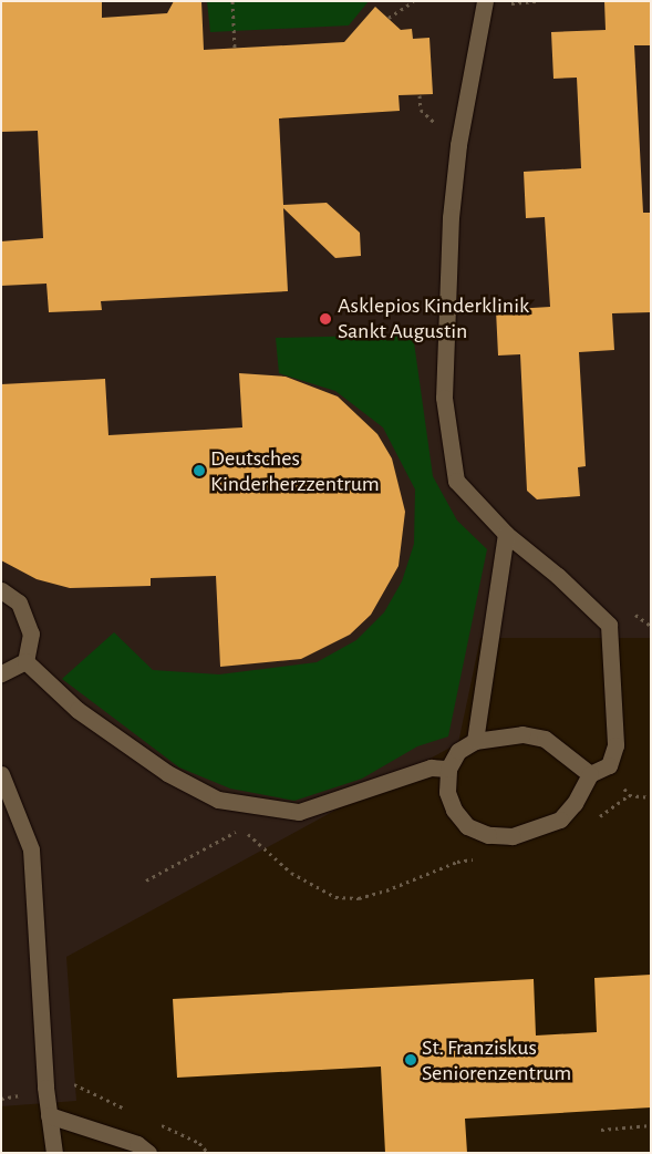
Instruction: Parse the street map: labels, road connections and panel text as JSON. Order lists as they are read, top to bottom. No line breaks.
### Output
{"places":["Asklepios Kinderklinik Sankt Augustin","Deutsches Kinderherzzentrum","St. Franziskus Seniorenzentrum"]}
